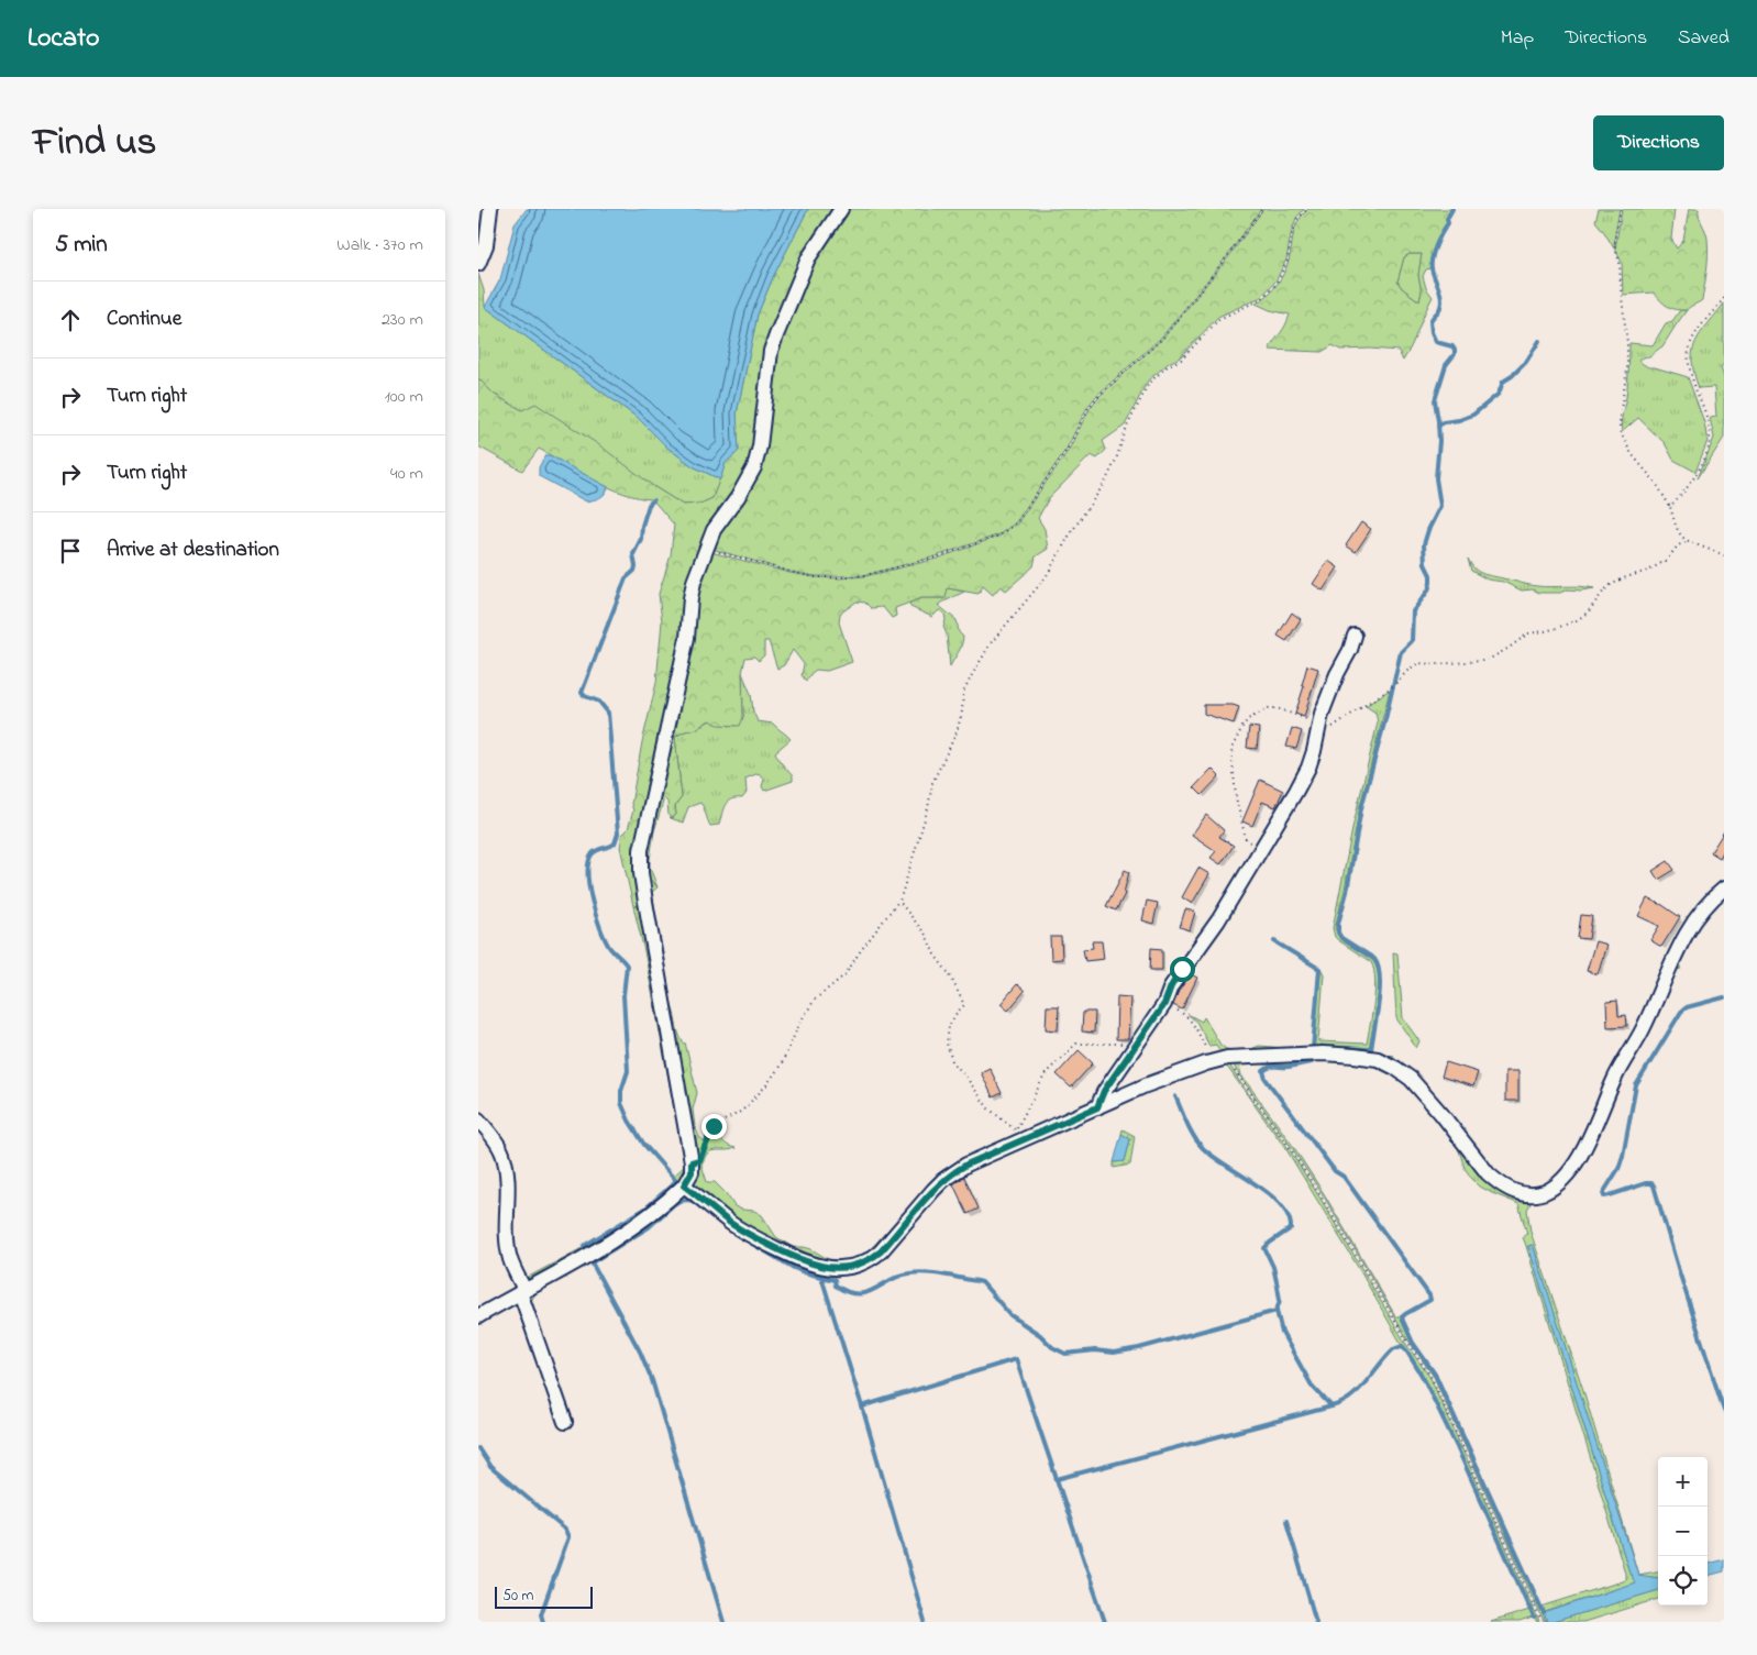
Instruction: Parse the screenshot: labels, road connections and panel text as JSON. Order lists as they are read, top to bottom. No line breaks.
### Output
{"scale_bar":"50 m","page":{"header":"Locato","nav":["Map","Directions","Saved"],"title":"Find us","buttons":"Directions","heading":["5 min","Walk · 370 m"],"list":[["Continue","230 m"],["Turn right","100 m"],["Turn right","40 m"],"Arrive at destination"],"map_buttons":["+","−"],"scale":"50 m"}}
